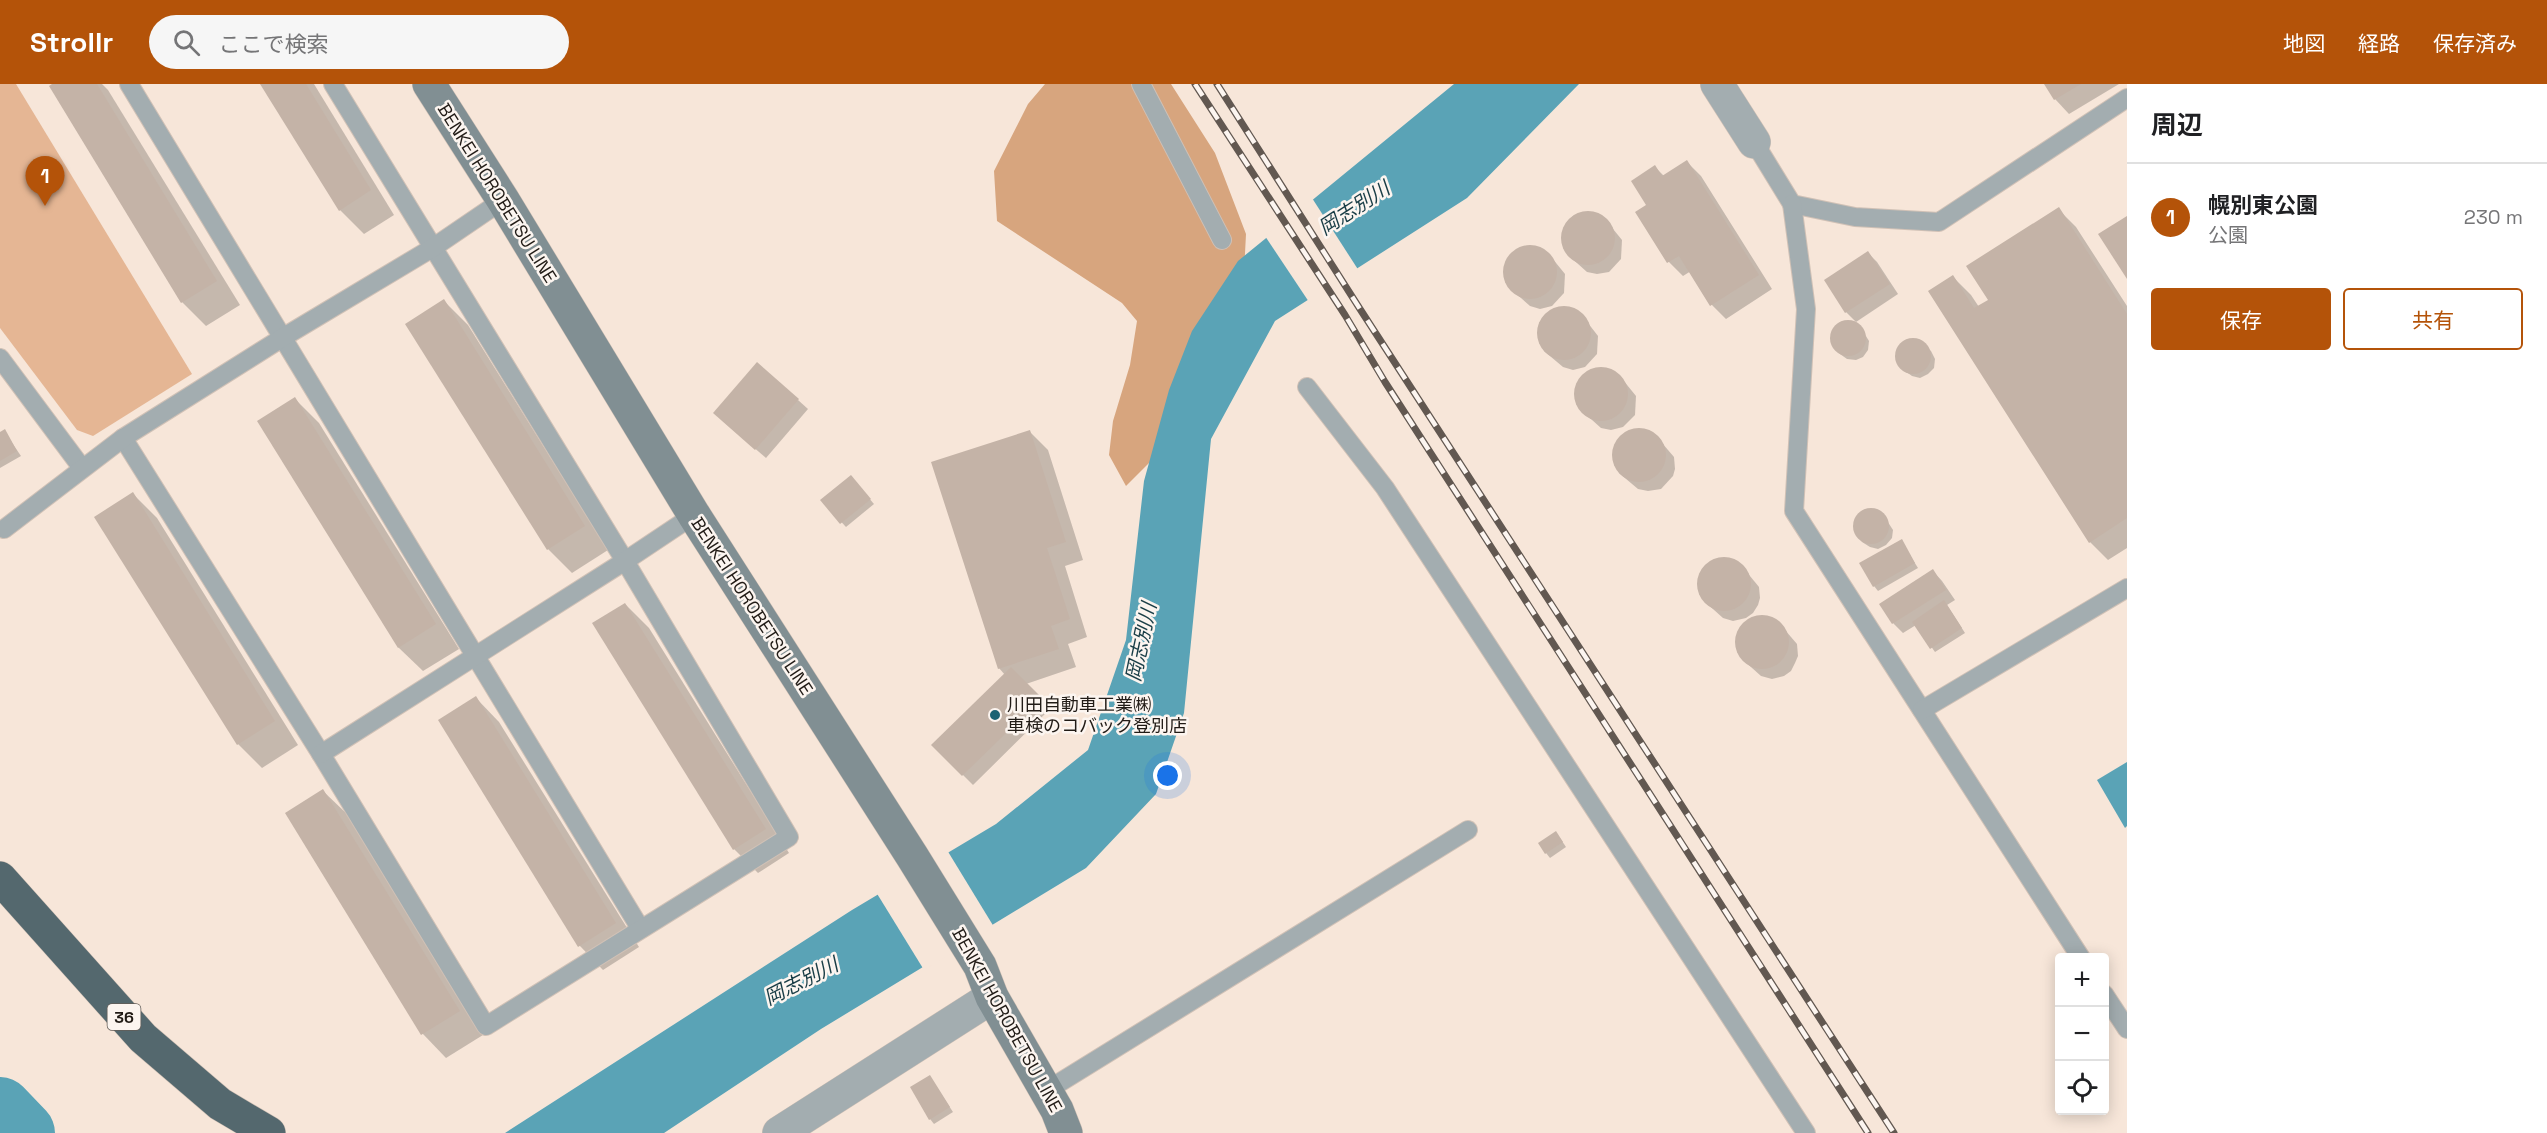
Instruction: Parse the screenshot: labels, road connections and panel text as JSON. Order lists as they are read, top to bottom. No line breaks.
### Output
{"streets":{"highway":["36"],"main road":["BENKEI HOROBETSU LINE"]},"water":["岡志別川"],"places":["川田自動車工業㈱ 車検のコバック登別店"],"page":{"header":"Strollr","search":"ここで検索","nav":["地図","経路","保存済み"],"heading":"周辺","pins":"1","list":[{"mark":"1","name":"幌別東公園","note":"公園","value":"230 m"}],"buttons":["保存","共有"],"map_buttons":["+","−"]}}
